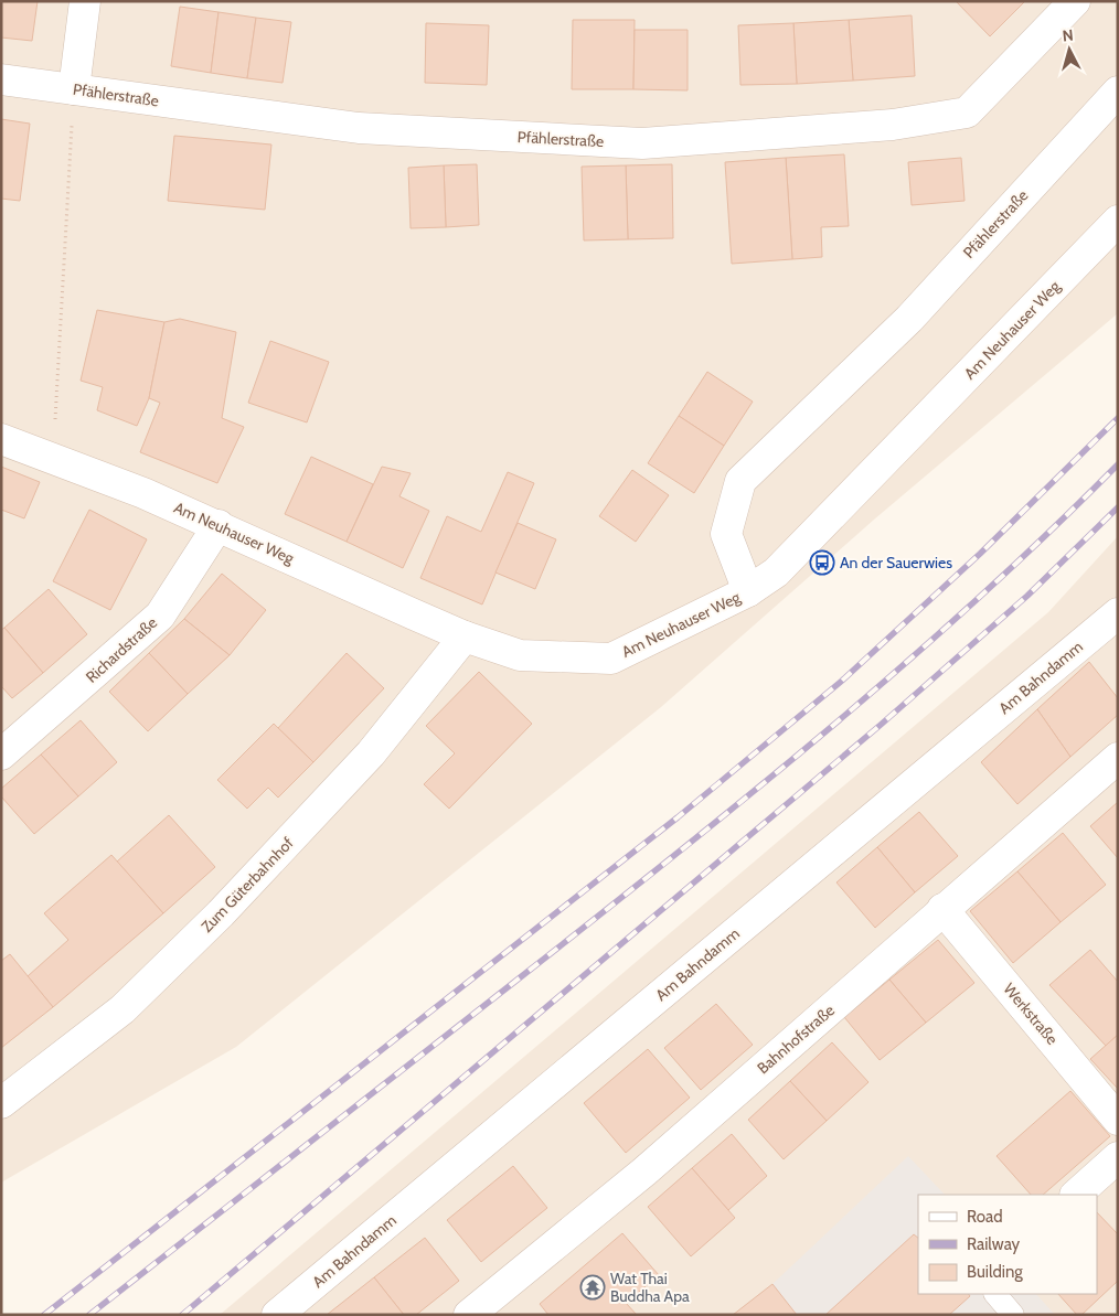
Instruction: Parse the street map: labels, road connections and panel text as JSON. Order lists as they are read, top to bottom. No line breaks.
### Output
{"streets":{"street":["Pfählerstraße","Am Neuhauser Weg","Richardstraße","Am Bahndamm","Zum Güterbahnhof","Werkstraße","Bahnhofstraße"]},"crossings":[["Pfählerstraße","Am Neuhauser Weg"],["Am Neuhauser Weg","Richardstraße"],["Am Neuhauser Weg","Zum Güterbahnhof"],["Werkstraße","Bahnhofstraße"]],"places":{"bus stop":["An der Sauerwies"],"temple":["Wat Thai Buddha Apa"]},"legend":["Road","Railway","Building"],"north":"top"}
